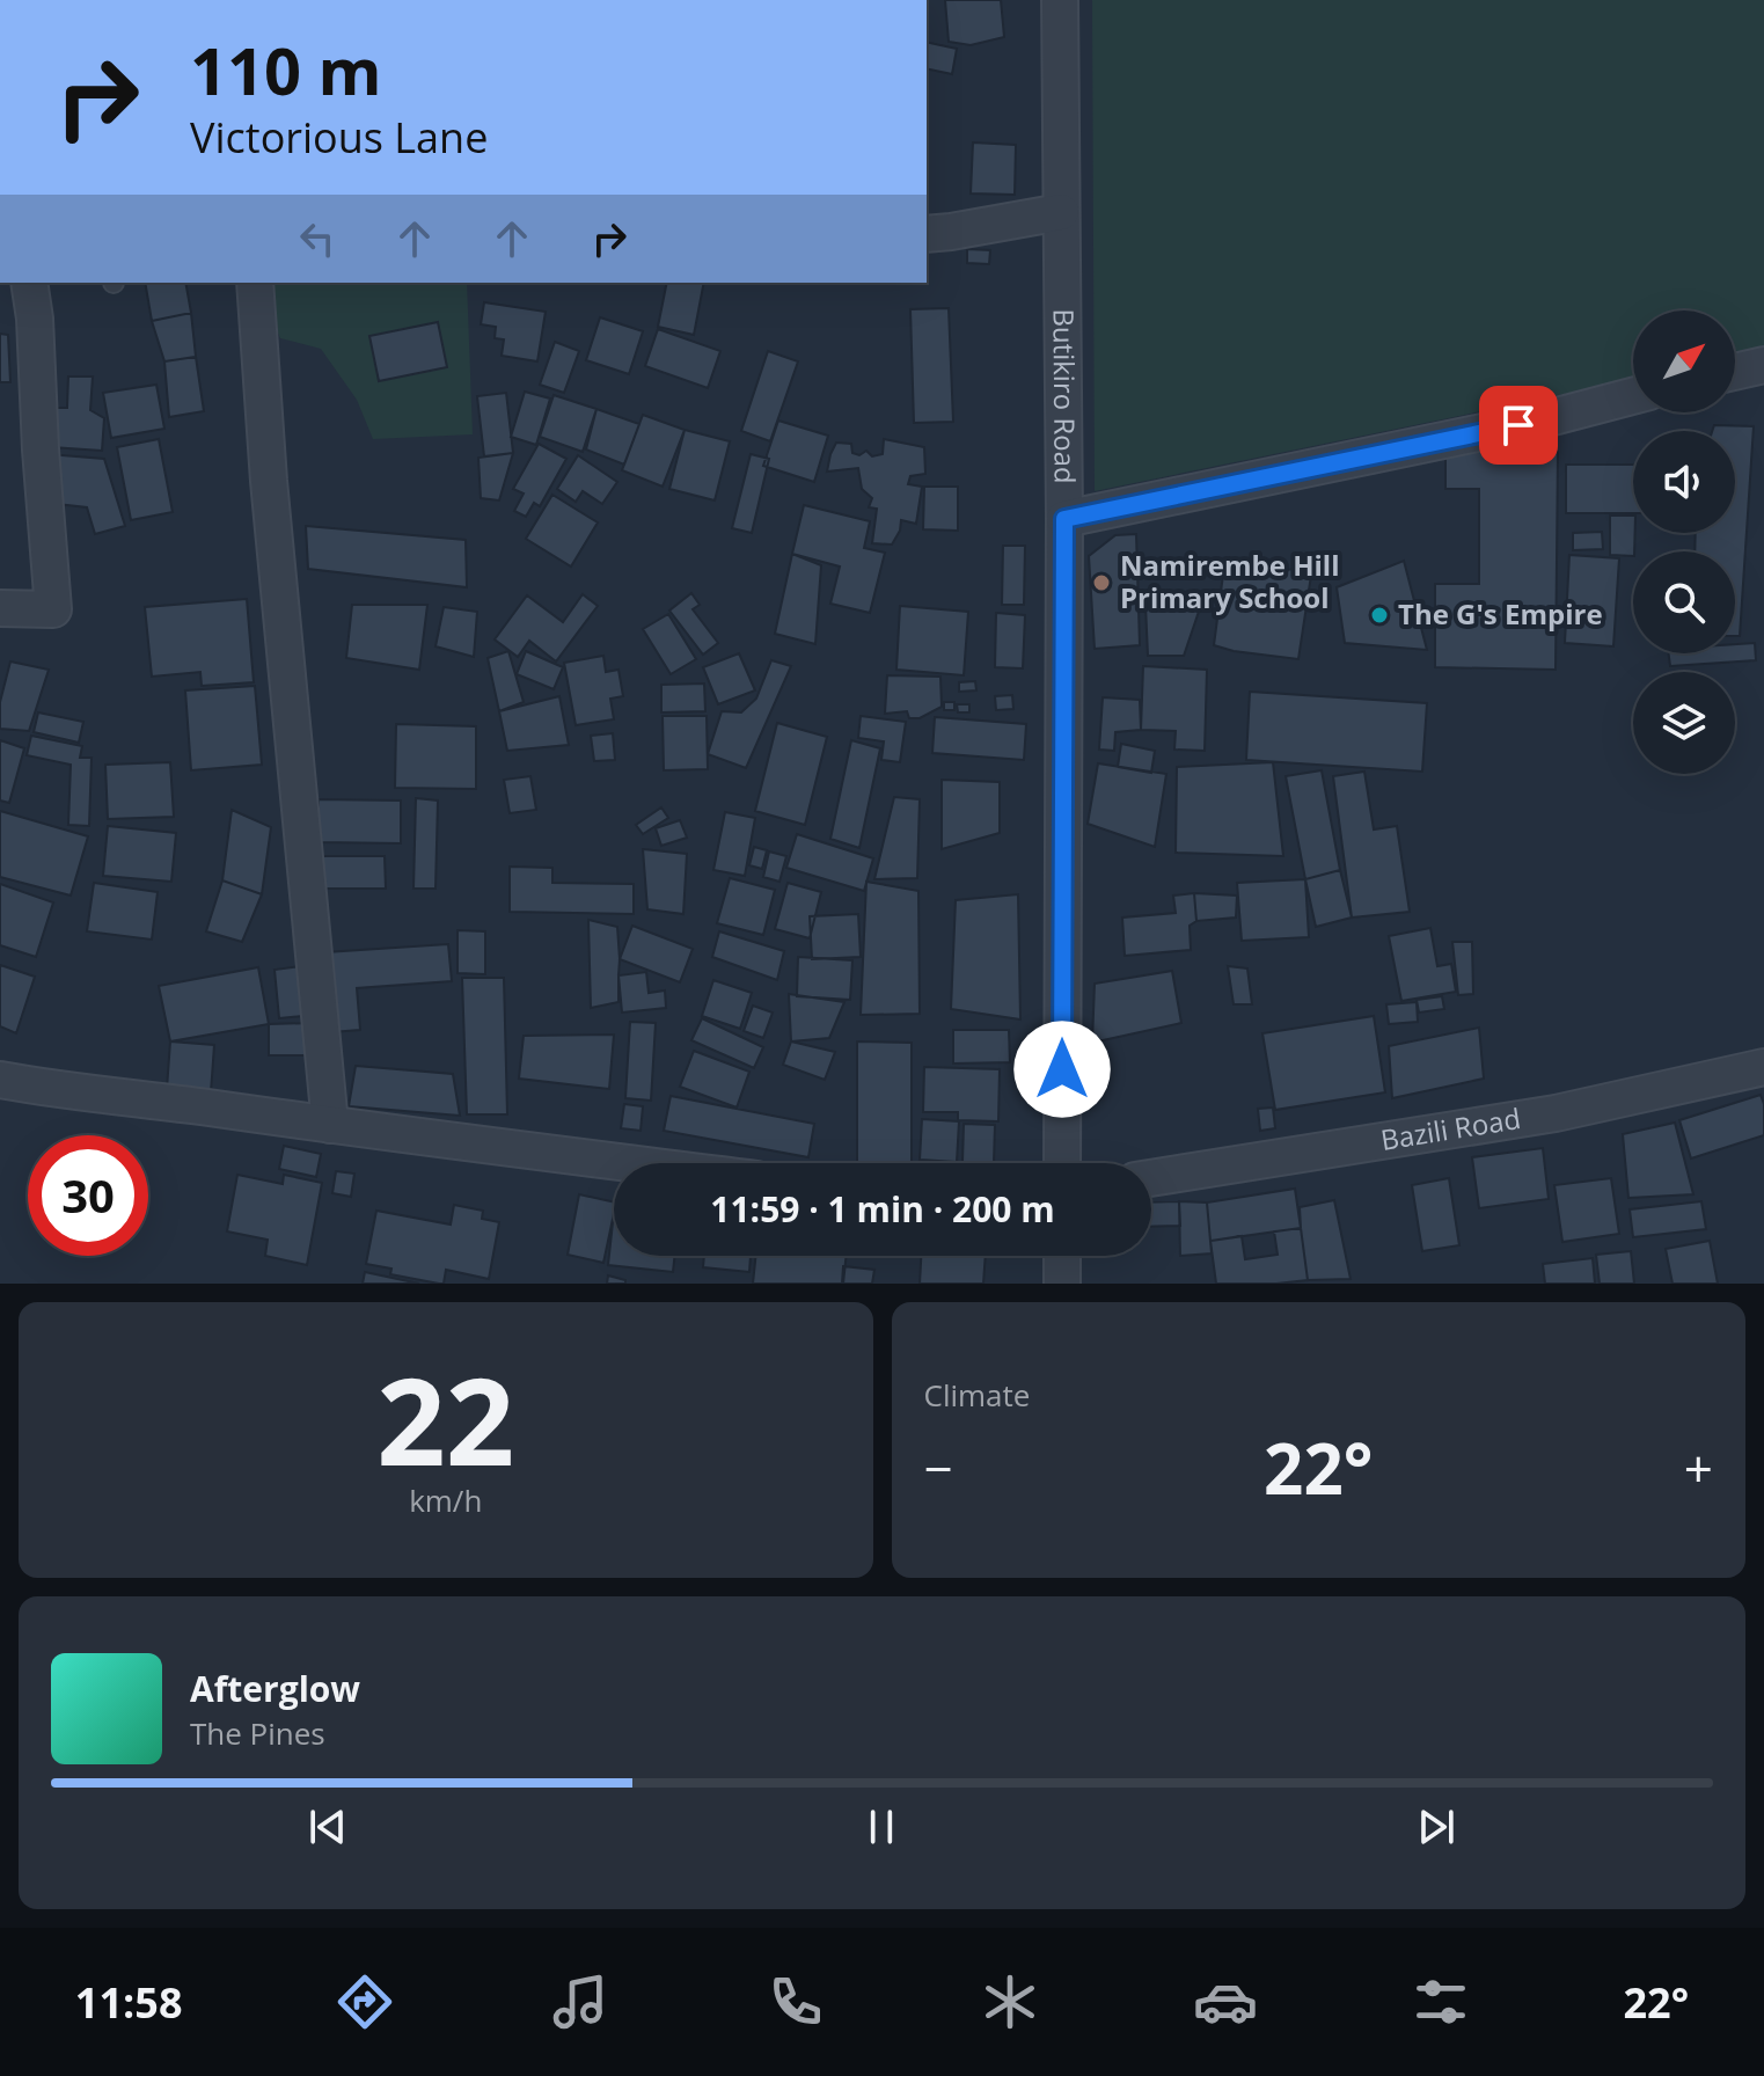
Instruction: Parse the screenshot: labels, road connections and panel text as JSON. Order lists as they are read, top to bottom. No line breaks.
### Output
{"streets":{"street":["Butikiro Road","Bazili Road"]},"places":["Namirembe Hill Primary School","The G's Empire"],"north":"top right","page":{"turn":["110 m","Victorious Lane"],"limit":"30","trip":"11:59 · 1 min · 200 m","tile":[["22","km/h"],"Climate"],"heat":["−","22°","+"],"song":["Afterglow","The Pines"],"tabs":["11:58","22°"]}}
